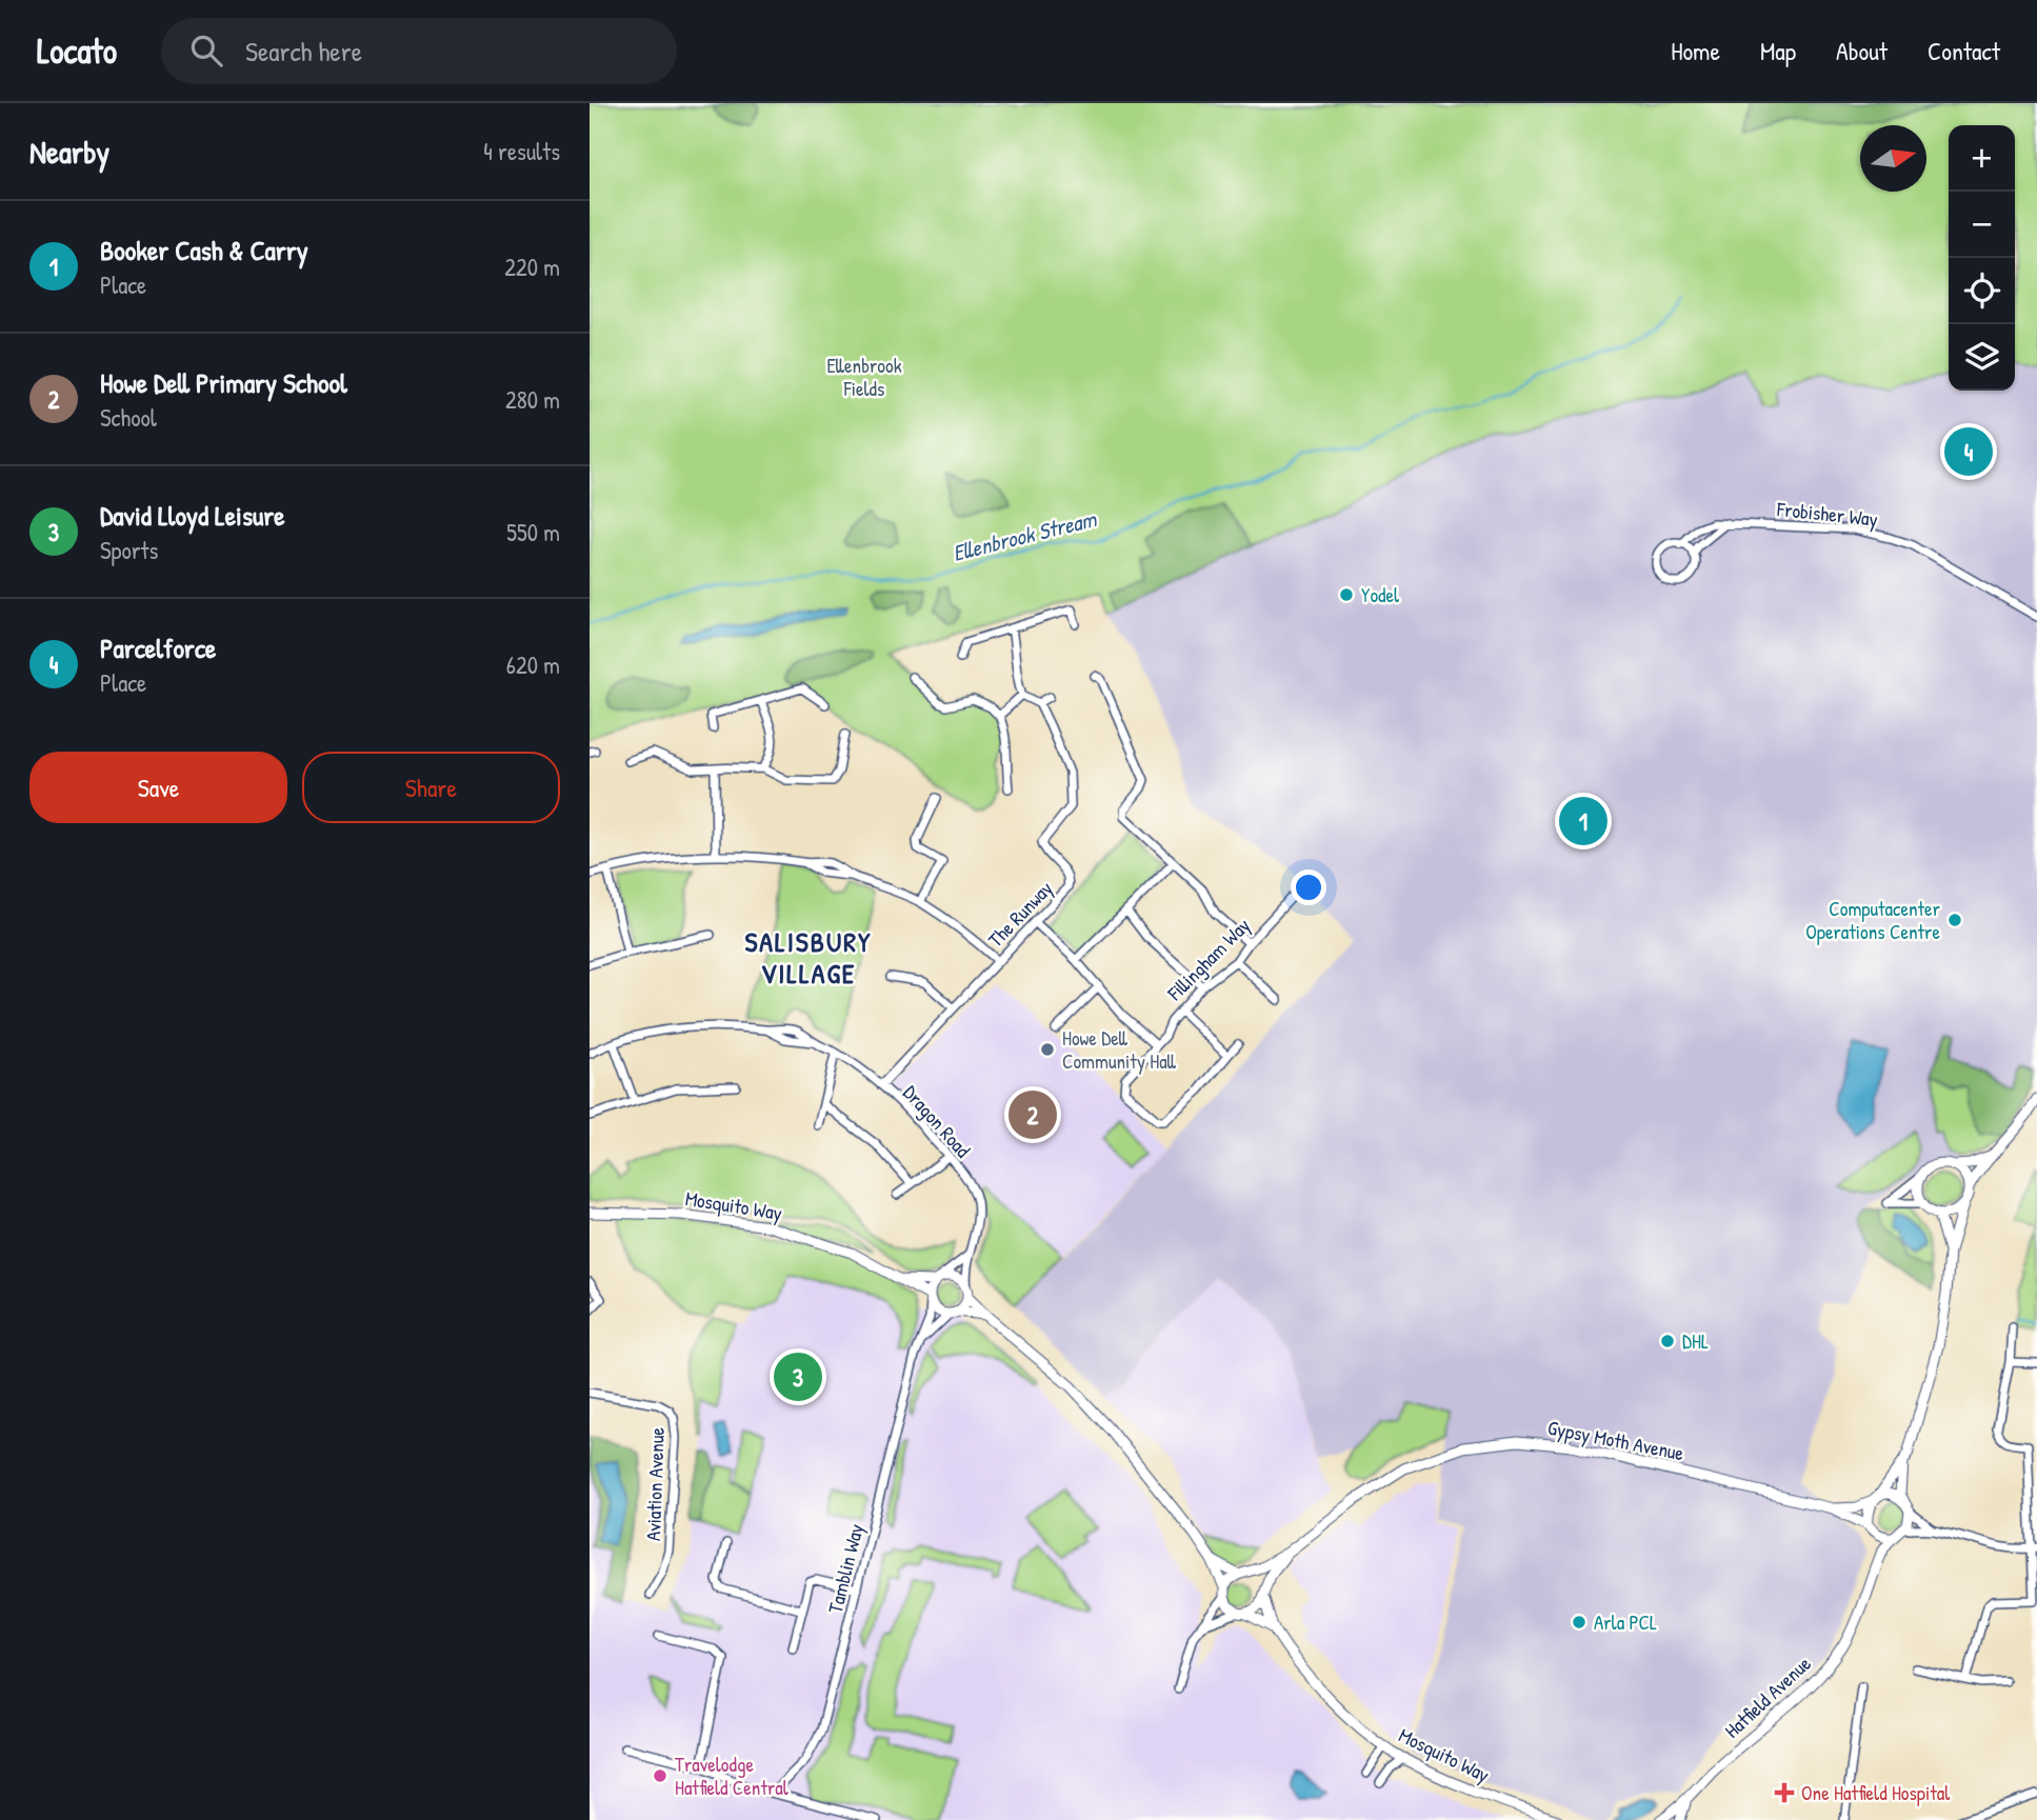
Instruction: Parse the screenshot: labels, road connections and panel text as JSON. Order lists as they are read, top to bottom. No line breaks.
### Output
{"streets":{"street":["Frobisher Way","The Runway","Fillingham Way","Dragon Road","Mosquito Way","Gypsy Moth Avenue","Aviation Avenue","Tamblin Way","Hatfield Avenue"]},"crossings":[["The Runway","Dragon Road"],["Dragon Road","Mosquito Way"],["Dragon Road","Tamblin Way"],["Mosquito Way","Gypsy Moth Avenue"],["Mosquito Way","Tamblin Way"],["Gypsy Moth Avenue","Hatfield Avenue"]],"districts":["SALISBURY VILLAGE"],"water":["Ellenbrook Stream"],"parks":["Ellenbrook Fields"],"places":{"other":["Yodel","Computacenter Operations Centre","Howe Dell Community Hall","DHL","Arla PCL","Travelodge Hatfield Central"],"health":["One Hatfield Hospital"]},"north":"right","page":{"header":"Locato","search":"Search here","nav":["Home","Map","About","Contact"],"heading":["Nearby","4 results"],"map_buttons":["+","−"],"list":[{"mark":"1","name":"Booker Cash & Carry","note":"Place","value":"220 m"},{"mark":"2","name":"Howe Dell Primary School","note":"School","value":"280 m"},{"mark":"3","name":"David Lloyd Leisure","note":"Sports","value":"550 m"},{"mark":"4","name":"Parcelforce","note":"Place","value":"620 m"}],"pins":["4","1","2","3"],"buttons":["Save","Share"]}}
